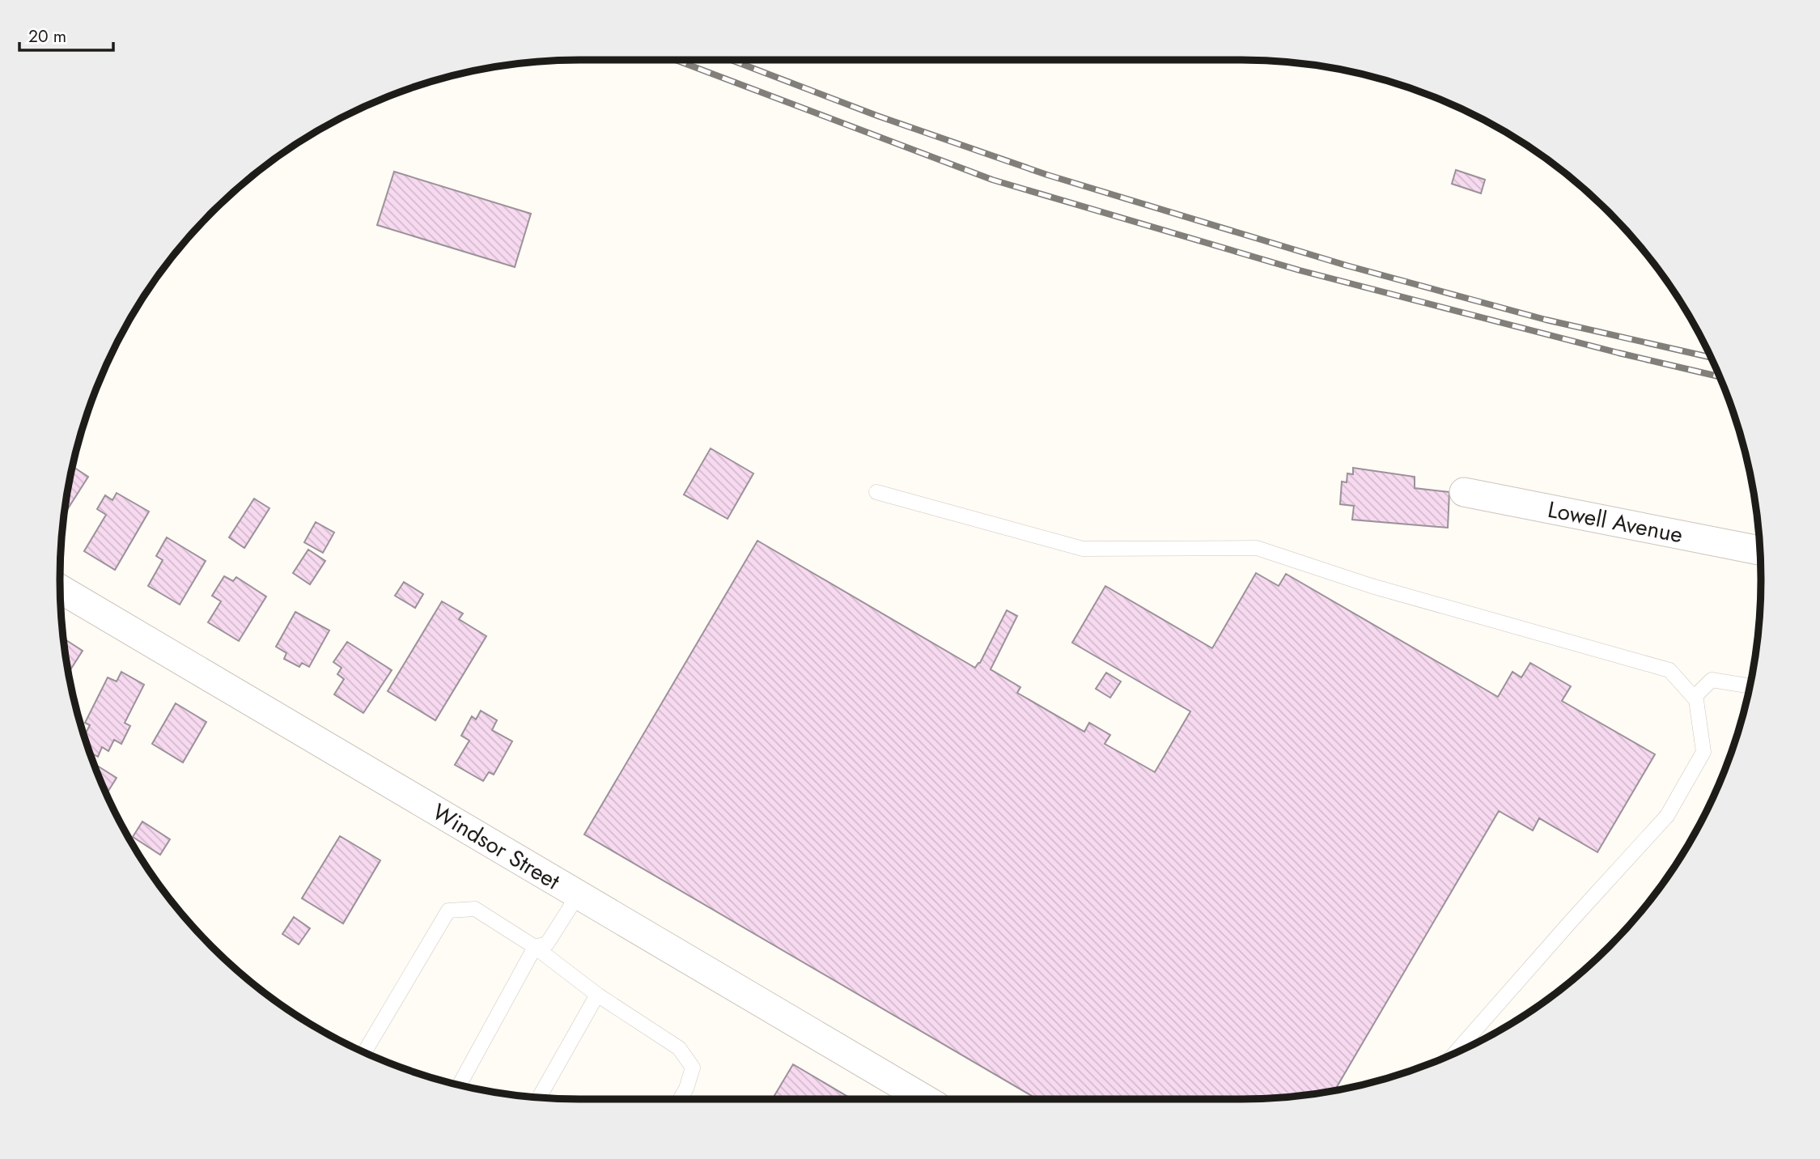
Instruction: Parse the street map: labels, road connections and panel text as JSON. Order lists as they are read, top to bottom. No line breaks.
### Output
{"streets":{"street":["Lowell Avenue","Windsor Street"]},"scale_bar":"20 m"}
